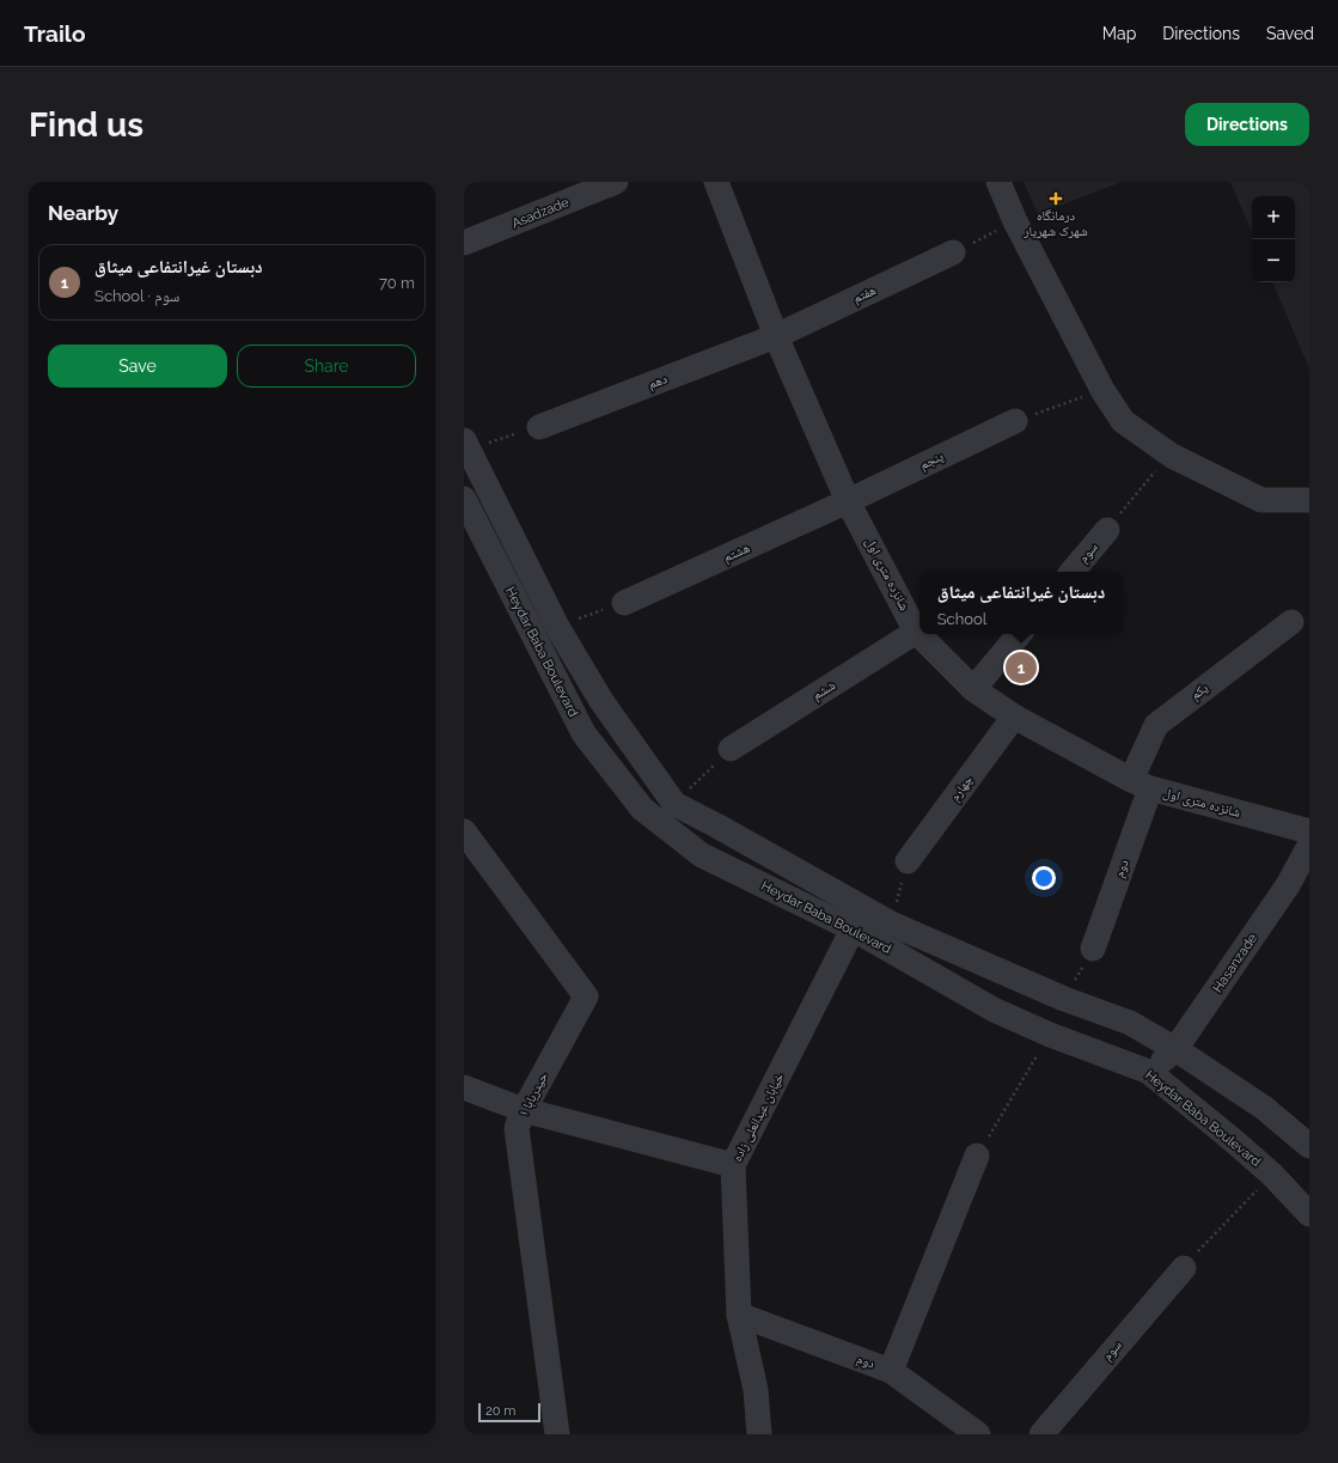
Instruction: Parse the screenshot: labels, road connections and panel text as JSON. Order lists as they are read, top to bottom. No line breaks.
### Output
{"streets":{"street":["Asadzade","هفتم","دهم","پنجم","هشتم","سوم","شانزده متری اول","Heydar Baba Boulevard","ششم","یکم","چهارم","دوم","Hasanzade","حیدربابا ۱","خیابان عبدالعلی زاده"]},"crossings":[["هفتم","دهم"],["هفتم","شانزده متری اول"],["دهم","شانزده متری اول"],["پنجم","هشتم"],["پنجم","شانزده متری اول"],["هشتم","شانزده متری اول"],["شانزده متری اول","ششم"],["شانزده متری اول","یکم"],["شانزده متری اول","چهارم"],["شانزده متری اول","دوم"],["Heydar Baba Boulevard","Hasanzade"],["Heydar Baba Boulevard","خیابان عبدالعلی زاده"],["یکم","دوم"],["دوم","خیابان عبدالعلی زاده"]],"places":{"health":["درمانگاه شهرک شهریار"]},"scale_bar":"20 m","page":{"header":"Trailo","nav":["Map","Directions","Saved"],"buttons":["Directions",["Save","Share"]],"title":"Find us","heading":"Nearby","map_buttons":["+","−"],"list":[{"mark":"1","name":"دبستان غیرانتفاعی میثاق","note":"School · سوم","value":"70 m"}],"popup":["دبستان غیرانتفاعی میثاق","School"],"pins":"1","scale":"20 m"}}
